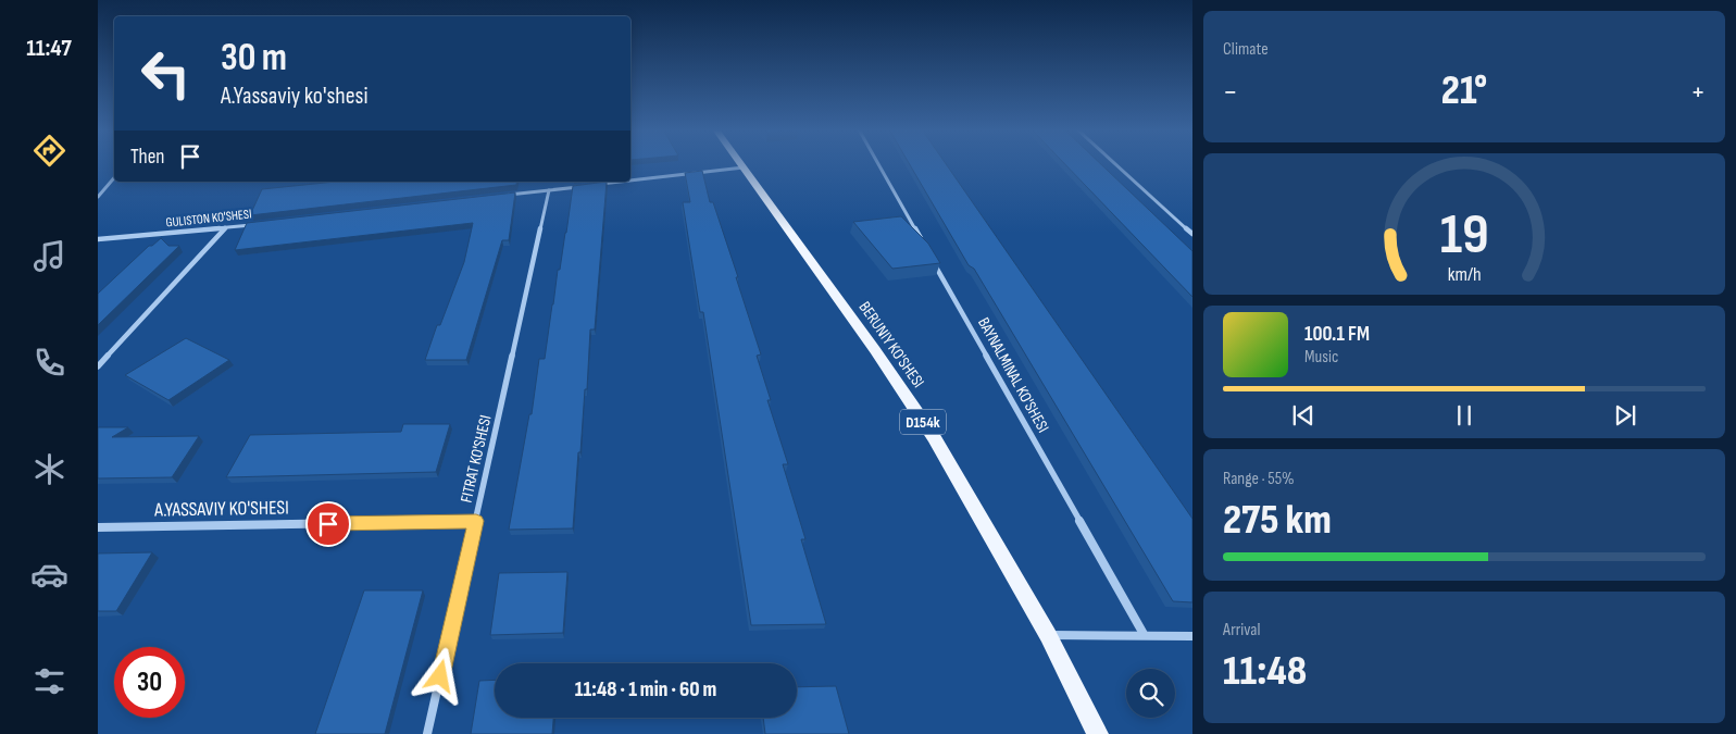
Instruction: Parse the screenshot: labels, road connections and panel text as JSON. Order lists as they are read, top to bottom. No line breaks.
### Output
{"streets":{"main road":["BERUNIY KO'SHESI","D154k"],"street":["GULISTON KO'SHESI","BAYNALMINAL KO'SHESI","FITRAT KO'SHESI","A.YASSAVIY KO'SHESI"]},"crossings":[["FITRAT KO'SHESI","A.YASSAVIY KO'SHESI"]],"page":{"tabs":"11:47","tile":["Climate",["Range · 55%","275 km"],["Arrival","11:48"]],"turn":["30 m","A.Yassaviy ko'shesi"],"heat":["−","21°","+"],"then":"Then","song":["100.1 FM","Music"],"limit":"30","trip":"11:48 · 1 min · 60 m","gauge":["19","km/h"]}}
